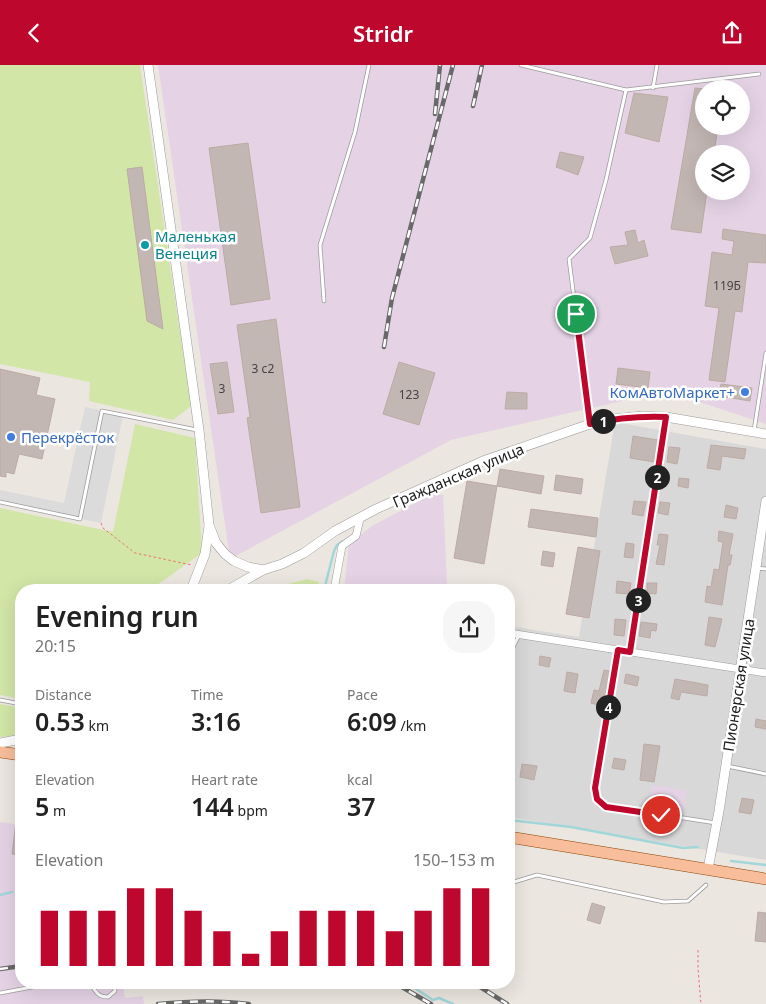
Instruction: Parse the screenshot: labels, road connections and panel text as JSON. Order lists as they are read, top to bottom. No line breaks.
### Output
{"streets":{"street":["Гражданская улица","Пионерская улица"]},"places":["Маленькая Венеция","КомАвтоМаркет+","Перекрёсток"],"house_numbers":["119Б","3 с2","3","123"],"page":{"header":"Stridr","pins":["1","2","3","4"],"heading":["Evening run","20:15"],"stats":[["Distance","0.53 km"],["Time","3:16"],["Pace","6:09 /km"],["Elevation","5 m"],["Heart rate","144 bpm"],["kcal","37"]],"chart":["Elevation","150–153 m"]}}
